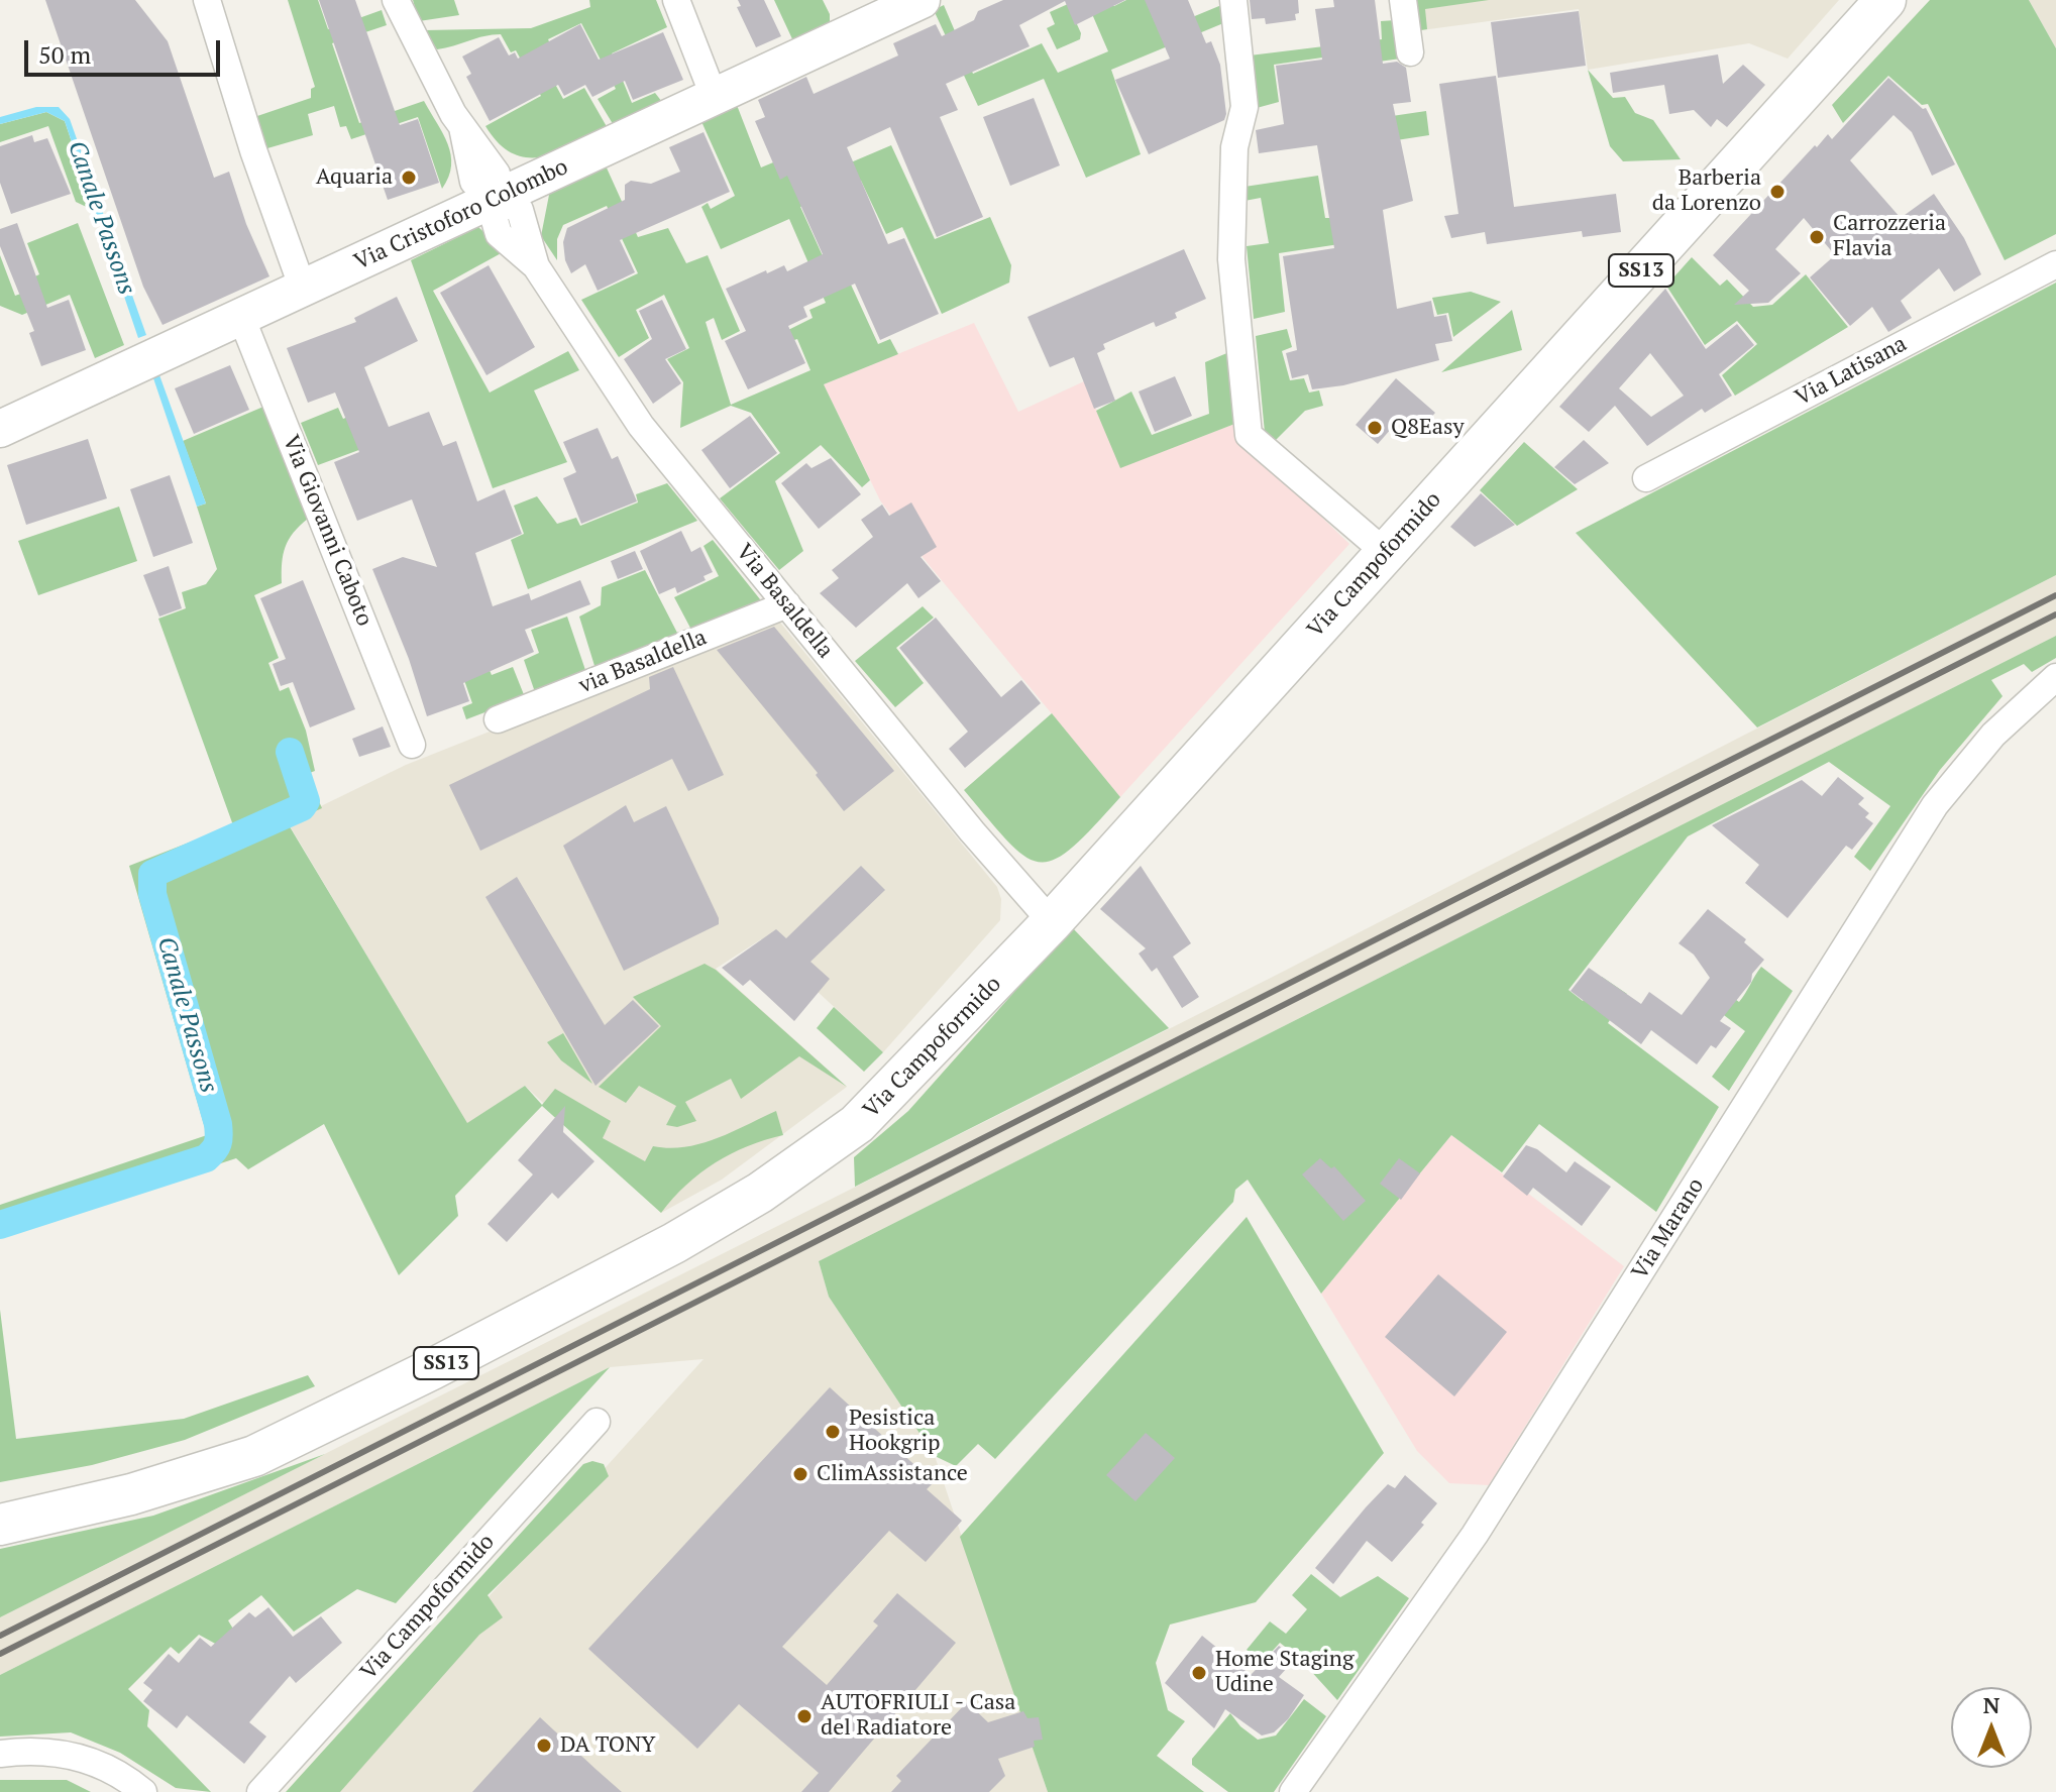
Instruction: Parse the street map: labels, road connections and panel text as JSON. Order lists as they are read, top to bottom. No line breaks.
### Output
{"streets":{"main road":["Via Cristoforo Colombo","SS13","Via Campoformido"],"street":["Via Latisana","Via Giovanni Caboto","Via Basaldella","via Basaldella","Via Marano"]},"crossings":[["Via Cristoforo Colombo","Via Giovanni Caboto"],["Via Cristoforo Colombo","Via Basaldella"],["SS13","Via Campoformido"],["Via Campoformido","Via Basaldella"],["Via Basaldella","via Basaldella"]],"water":["Canale Passons"],"places":["Aquaria","Barberia da Lorenzo","Carrozzeria Flavia","Q8Easy","Pesistica Hookgrip","ClimAssistance","Home Staging Udine","AUTOFRIULI - Casa del Radiatore","DA TONY"],"scale_bar":"50 m","north":"top"}
